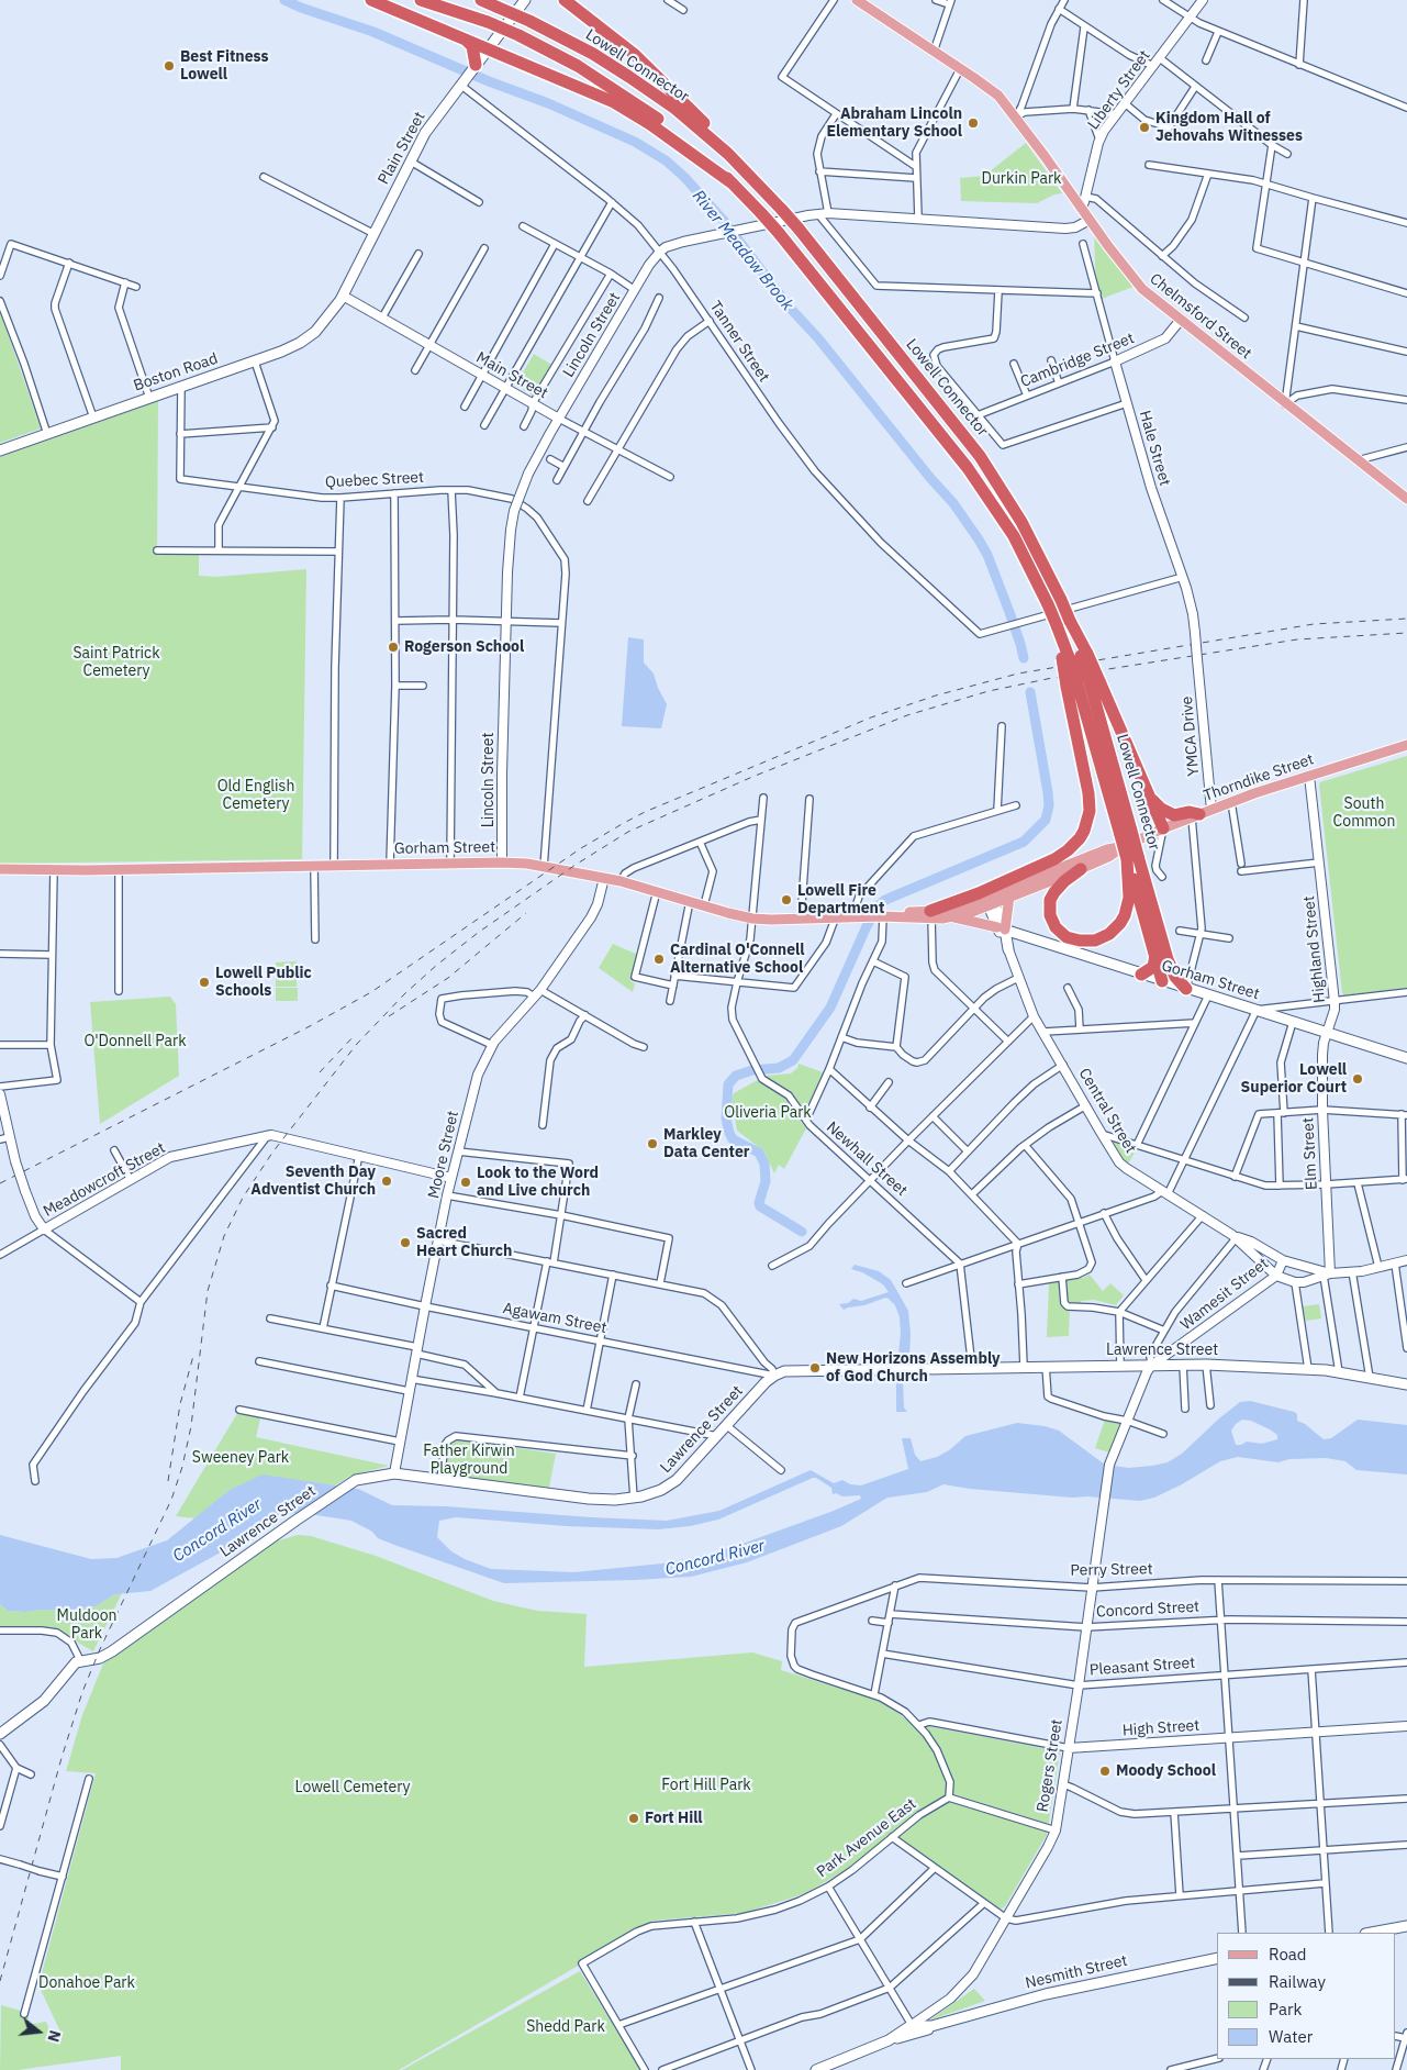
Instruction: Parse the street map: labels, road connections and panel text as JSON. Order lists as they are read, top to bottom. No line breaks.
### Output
{"streets":{"highway":["Lowell Connector"],"main road":["Plain Street","Chelmsford Street","Boston Road","Thorndike Street","Gorham Street","Central Street","Lawrence Street","Rogers Street","Nesmith Street"],"street":["Liberty Street","Lincoln Street","Tanner Street","Cambridge Street","Main Street","Hale Street","Quebec Street","YMCA Drive","Highland Street","Elm Street","Moore Street","Newhall Street","Meadowcroft Street","Wamesit Street","Agawam Street","Perry Street","Concord Street","Pleasant Street","High Street","Park Avenue East"]},"crossings":[["Lowell Connector","Thorndike Street"],["Liberty Street","Chelmsford Street"],["Plain Street","Tanner Street"],["Plain Street","Boston Road"],["Plain Street","Main Street"],["Chelmsford Street","Cambridge Street"],["Lincoln Street","Tanner Street"],["Lincoln Street","Main Street"],["Lincoln Street","Gorham Street"],["Tanner Street","Hale Street"],["Cambridge Street","Hale Street"],["Boston Road","Main Street"],["Hale Street","YMCA Drive"],["Quebec Street","Gorham Street"],["YMCA Drive","Thorndike Street"],["Thorndike Street","Gorham Street"],["Thorndike Street","Highland Street"],["Gorham Street","Highland Street"],["Gorham Street","Central Street"],["Gorham Street","Elm Street"],["Gorham Street","Moore Street"],["Gorham Street","Newhall Street"],["Highland Street","Elm Street"],["Central Street","Elm Street"],["Central Street","Wamesit Street"],["Moore Street","Meadowcroft Street"],["Moore Street","Agawam Street"],["Moore Street","Lawrence Street"],["Wamesit Street","Lawrence Street"],["Wamesit Street","Rogers Street"],["Agawam Street","Lawrence Street"],["Lawrence Street","Rogers Street"],["Perry Street","Rogers Street"],["Concord Street","Rogers Street"],["Pleasant Street","Rogers Street"],["High Street","Rogers Street"],["Rogers Street","Nesmith Street"]],"water":["River Meadow Brook","Concord River"],"parks":["Durkin Park","Saint Patrick Cemetery","Old English Cemetery","South Common","O'Donnell Park","Oliveria Park","Father Kirwin Playground","Sweeney Park","Muldoon Park","Fort Hill Park","Lowell Cemetery","Donahoe Park","Shedd Park"],"places":["Best Fitness Lowell","Abraham Lincoln Elementary School","Kingdom Hall of Jehovahs Witnesses","Rogerson School","Lowell Fire Department","Cardinal O'Connell Alternative School","Lowell Public Schools","Lowell Superior Court","Markley Data Center","Seventh Day Adventist Church","Look to the Word and Live church","Sacred Heart Church","New Horizons Assembly of God Church","Moody School","Fort Hill"],"legend":["Road","Railway","Park","Water"],"north":"right"}
